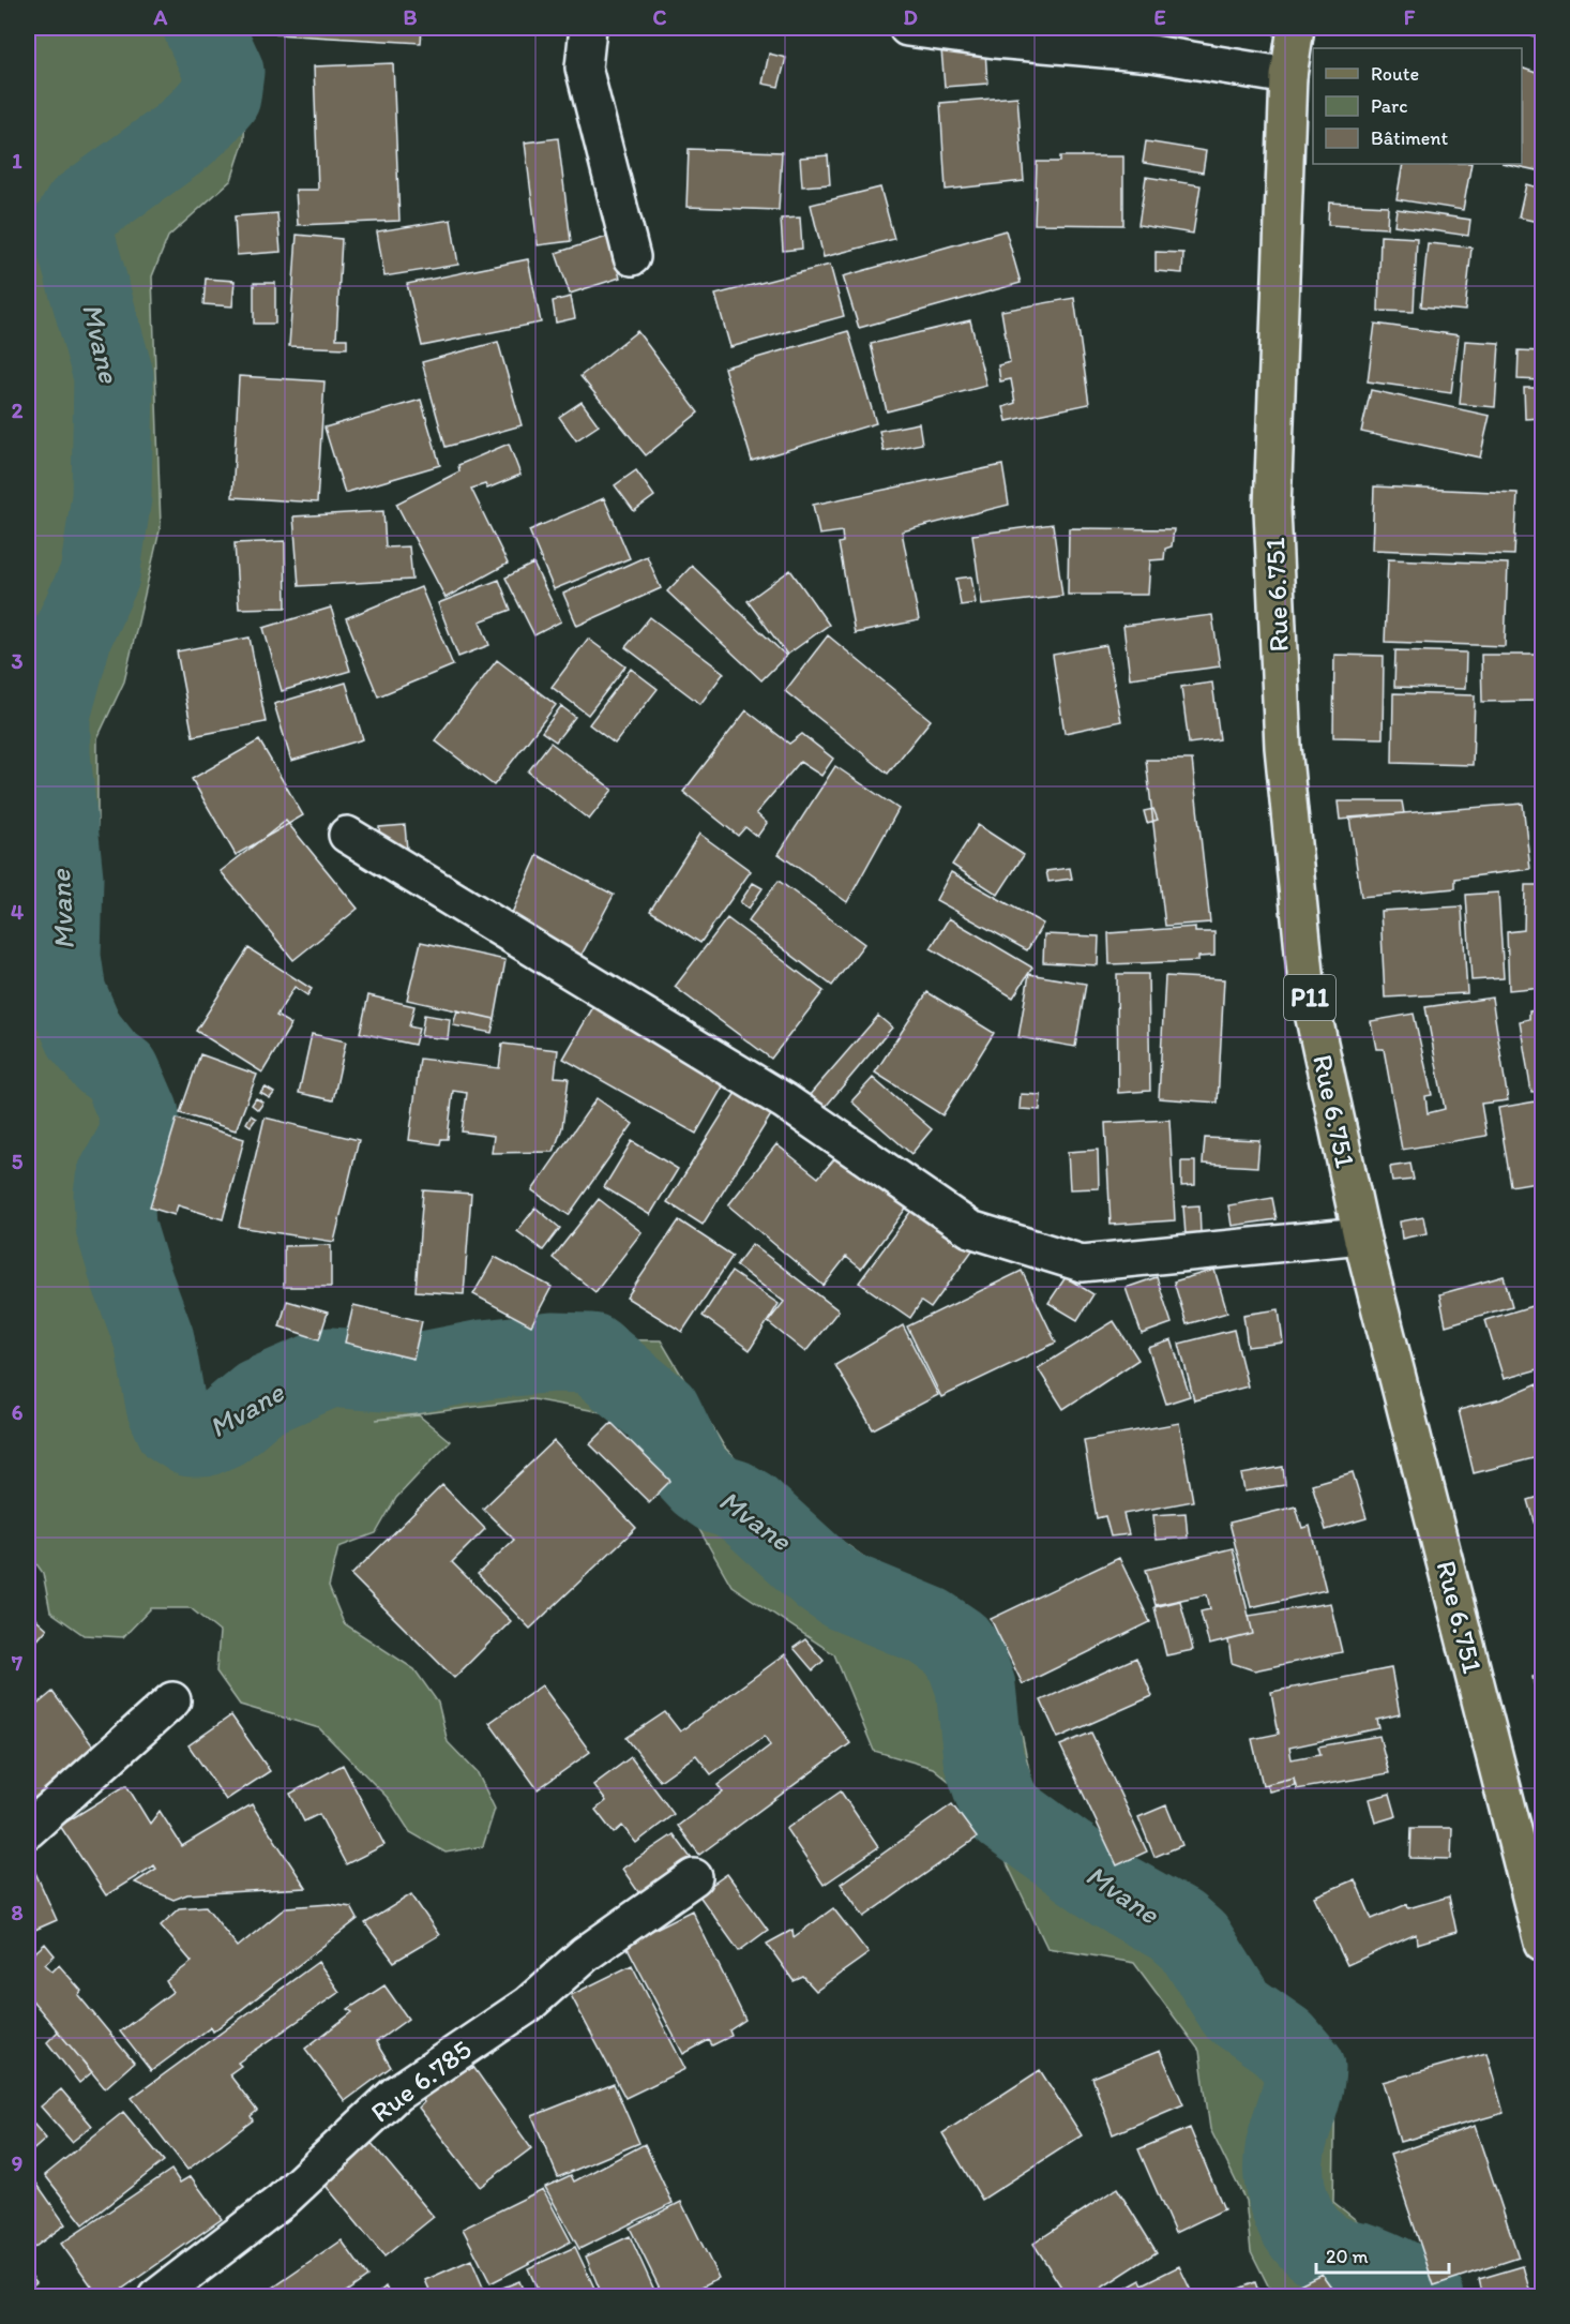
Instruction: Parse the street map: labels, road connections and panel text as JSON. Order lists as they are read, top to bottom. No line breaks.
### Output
{"streets":{"main road":["Rue 6.751","P11"],"street":["Rue 6.785"]},"water":["Mvane"],"legend":["Route","Parc","Bâtiment"],"scale_bar":"20 m","grid":{"columns":["A","B","C","D","E","F"],"rows":["1","2","3","4","5","6","7","8","9"]}}
